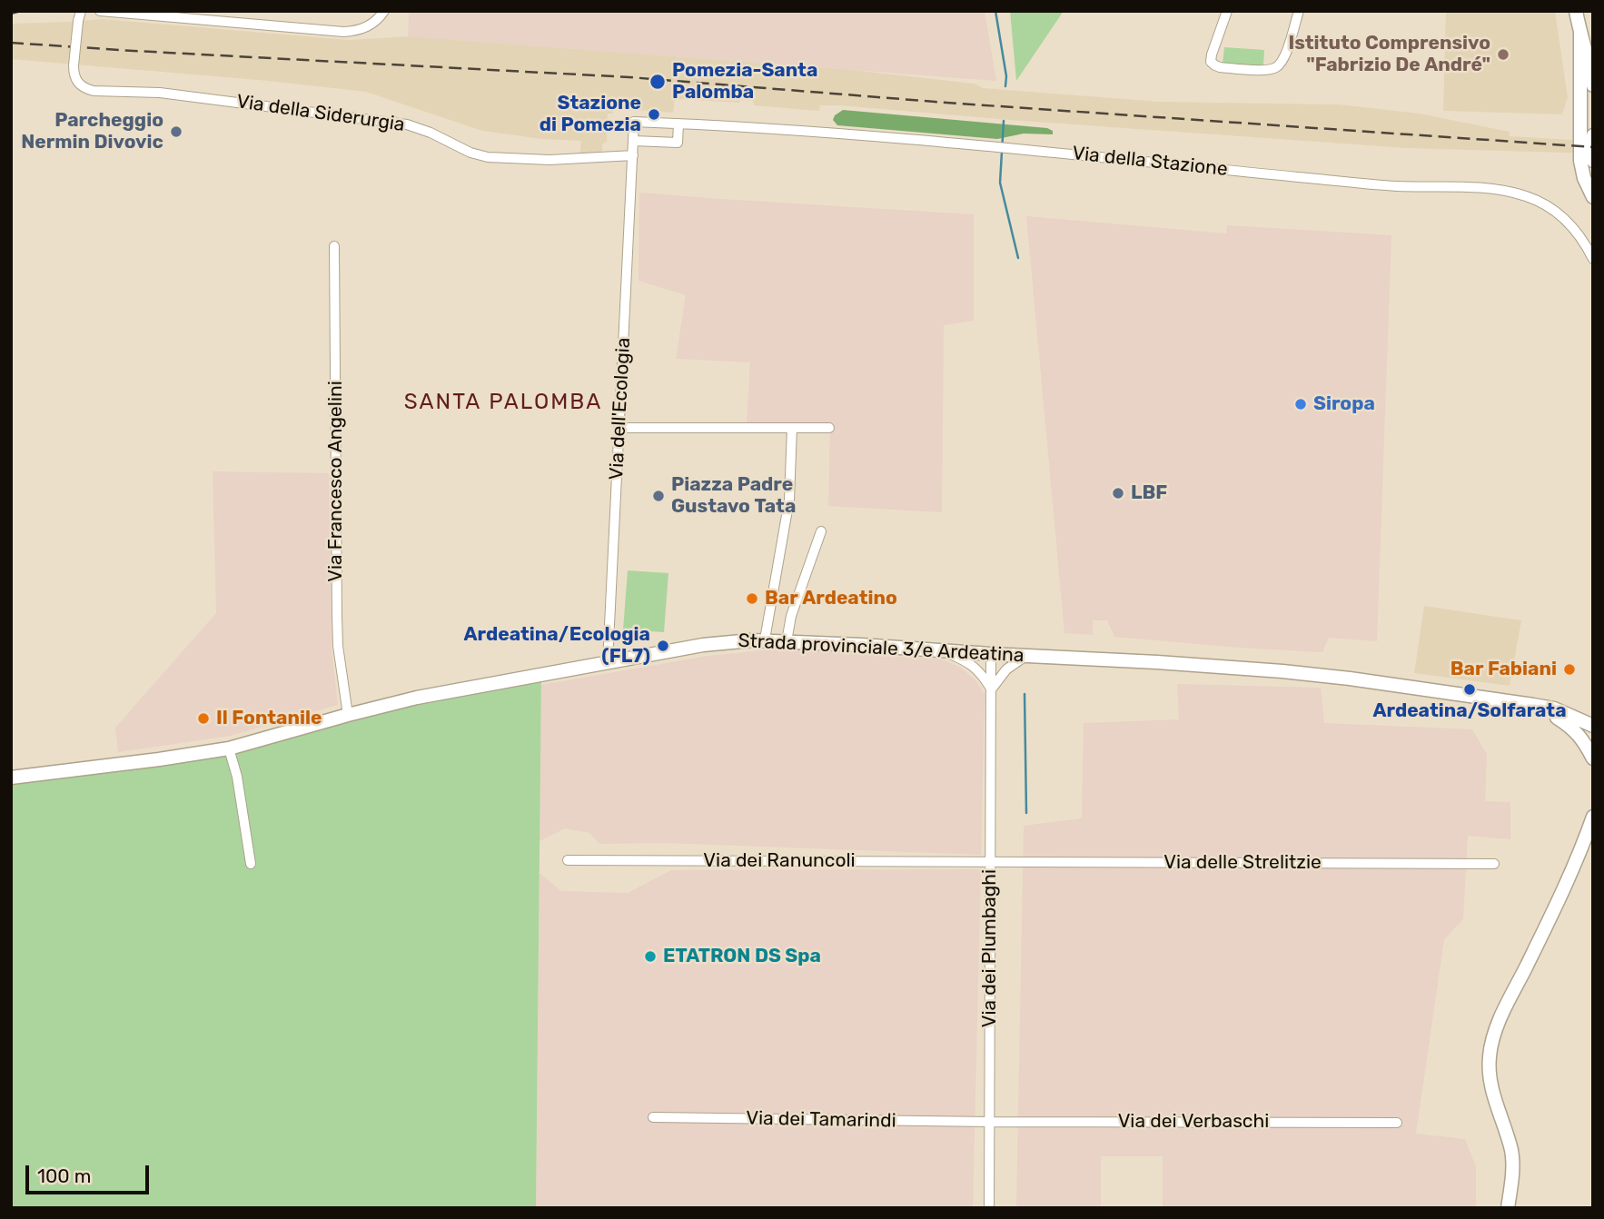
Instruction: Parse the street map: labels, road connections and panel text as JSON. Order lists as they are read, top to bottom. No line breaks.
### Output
{"streets":{"main road":["Strada provinciale 3/e Ardeatina"],"street":["Via della Siderurgia","Via della Stazione","Via dell'Ecologia","Via Francesco Angelini","Via dei Ranuncoli","Via delle Strelitzie","Via dei Plumbaghi","Via dei Tamarindi","Via dei Verbaschi"]},"crossings":[["Via della Siderurgia","Via dell'Ecologia"],["Via dell'Ecologia","Strada provinciale 3/e Ardeatina"],["Via Francesco Angelini","Strada provinciale 3/e Ardeatina"],["Strada provinciale 3/e Ardeatina","Via dei Plumbaghi"],["Via dei Ranuncoli","Via delle Strelitzie"],["Via dei Ranuncoli","Via dei Plumbaghi"],["Via delle Strelitzie","Via dei Plumbaghi"],["Via dei Plumbaghi","Via dei Tamarindi"],["Via dei Plumbaghi","Via dei Verbaschi"],["Via dei Tamarindi","Via dei Verbaschi"]],"districts":["SANTA PALOMBA"],"places":["Istituto Comprensivo \"Fabrizio De André\"","Pomezia-Santa Palomba","Stazione di Pomezia","Parcheggio Nermin Divovic","Siropa","LBF","Piazza Padre Gustavo Tata","Bar Ardeatino","Ardeatina/Ecologia (FL7)","Bar Fabiani","Ardeatina/Solfarata","Il Fontanile","ETATRON DS Spa"],"scale_bar":"100 m"}
